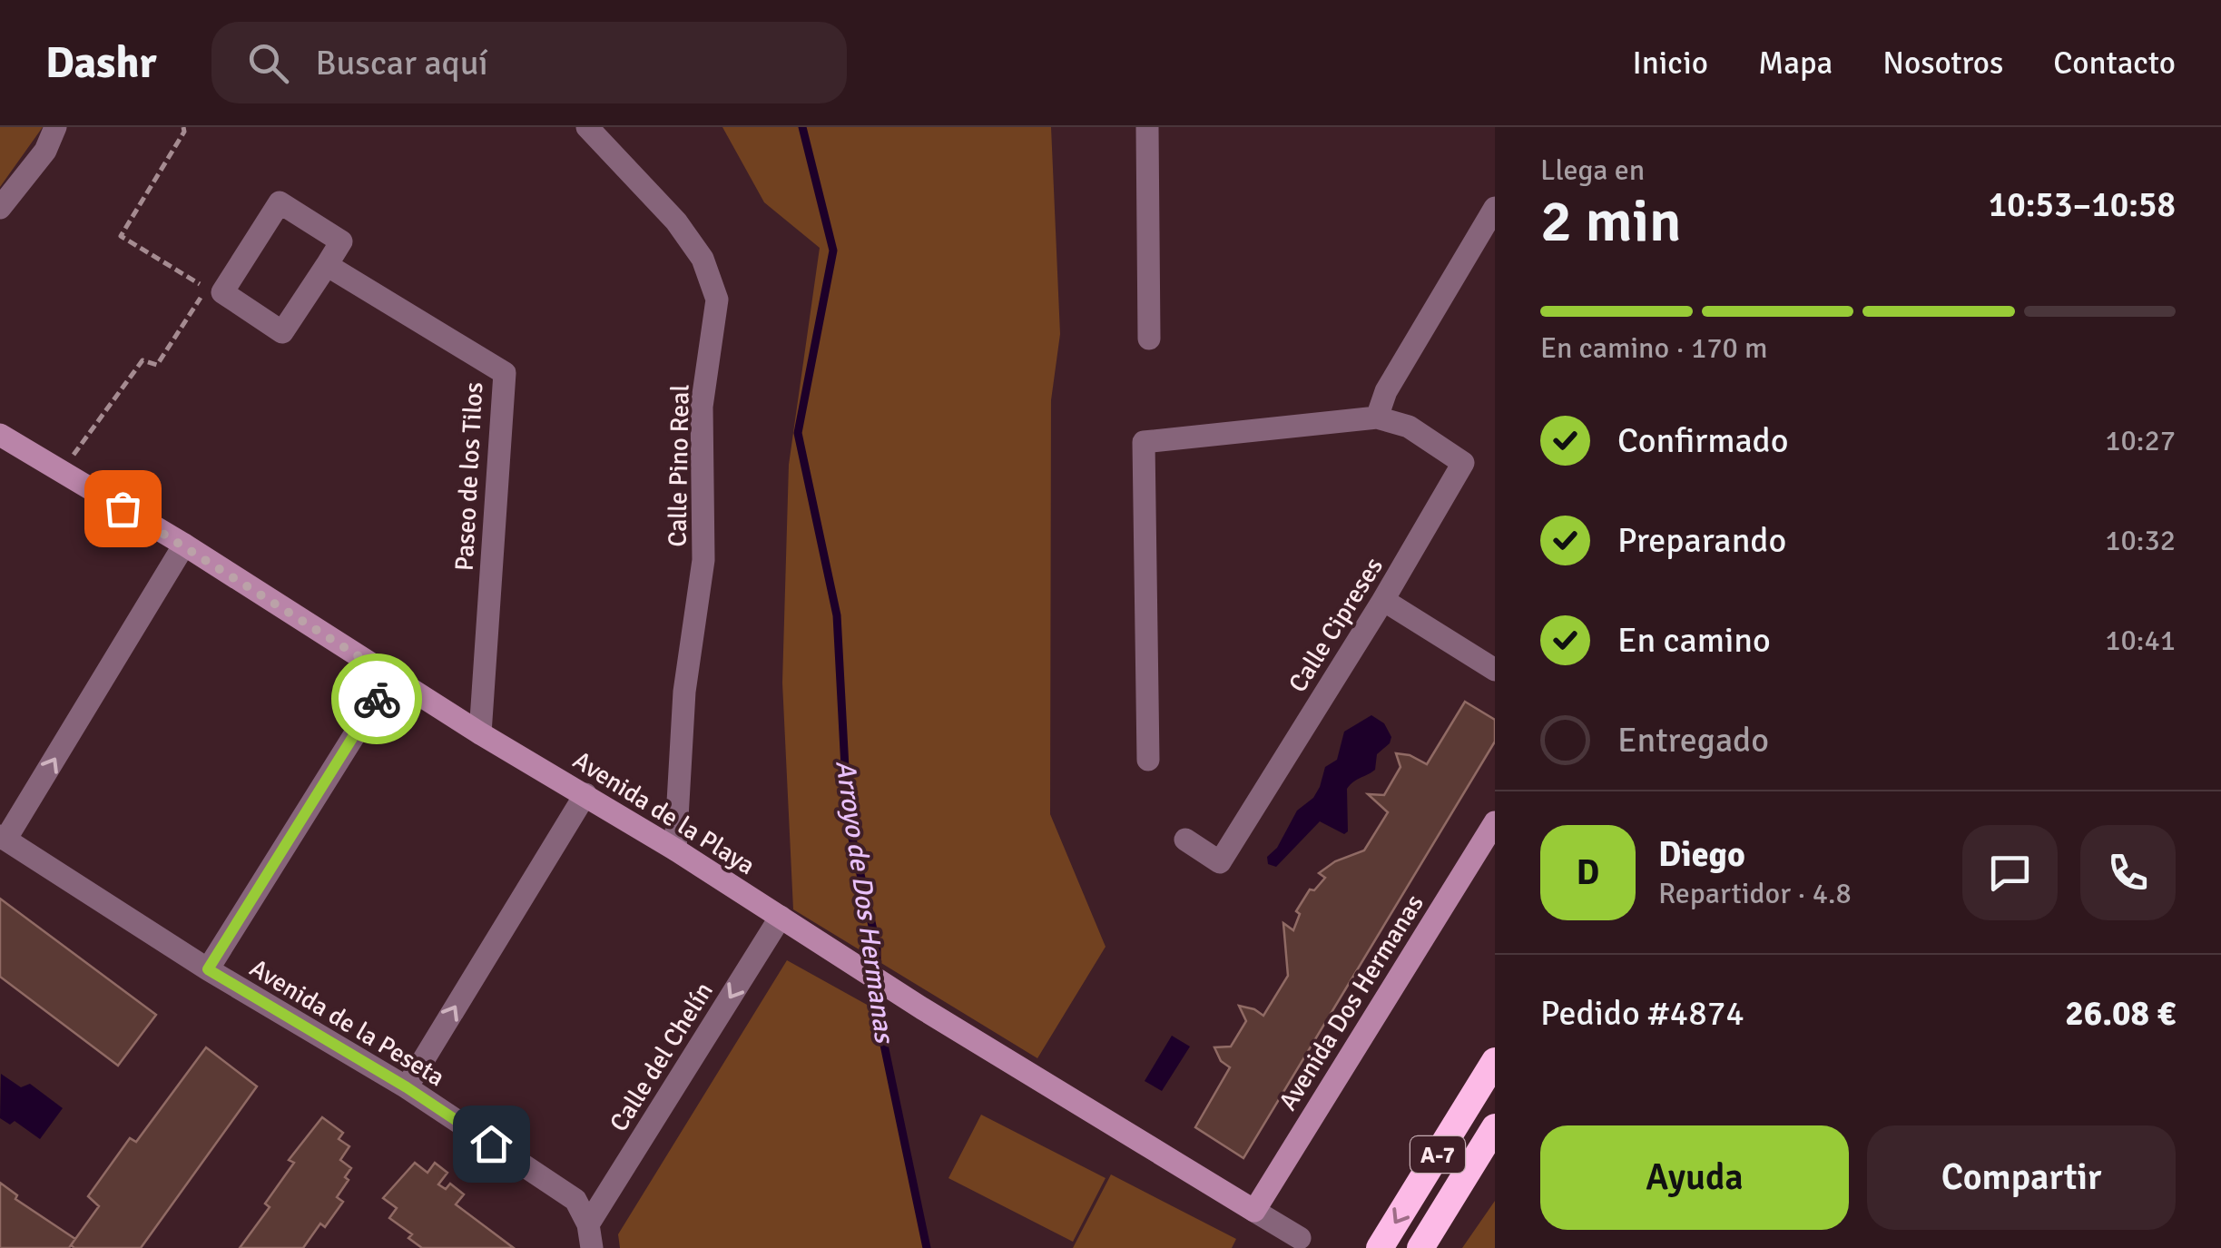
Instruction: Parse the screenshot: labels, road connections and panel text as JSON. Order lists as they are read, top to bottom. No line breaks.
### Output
{"streets":{"highway":["A-7"],"street":["Calle Pino Real","Paseo de los Tilos","Calle Cipreses","Avenida de la Playa","Avenida Dos Hermanas","Avenida de la Peseta","Calle del Chelín"]},"crossings":[["Calle Pino Real","Avenida de la Playa"],["Paseo de los Tilos","Avenida de la Playa"],["Avenida de la Playa","Avenida Dos Hermanas"],["Avenida de la Playa","Calle del Chelín"],["Avenida de la Peseta","Calle del Chelín"]],"one_way":["Calle del Chelín"],"water":["Arroyo de Dos Hermanas"],"page":{"header":"Dashr","search":"Buscar aquí","nav":["Inicio","Mapa","Nosotros","Contacto"],"heading":["2 min","Llega en","10:53–10:58"],"panel":["Diego","Repartidor · 4.8","Pedido #4874","26.08 €"],"bar":"En camino · 170 m","list":[["Confirmado","10:27"],["Preparando","10:32"],["En camino","10:41"],"Entregado"],"round":"D","buttons":["Ayuda","Compartir"]}}
